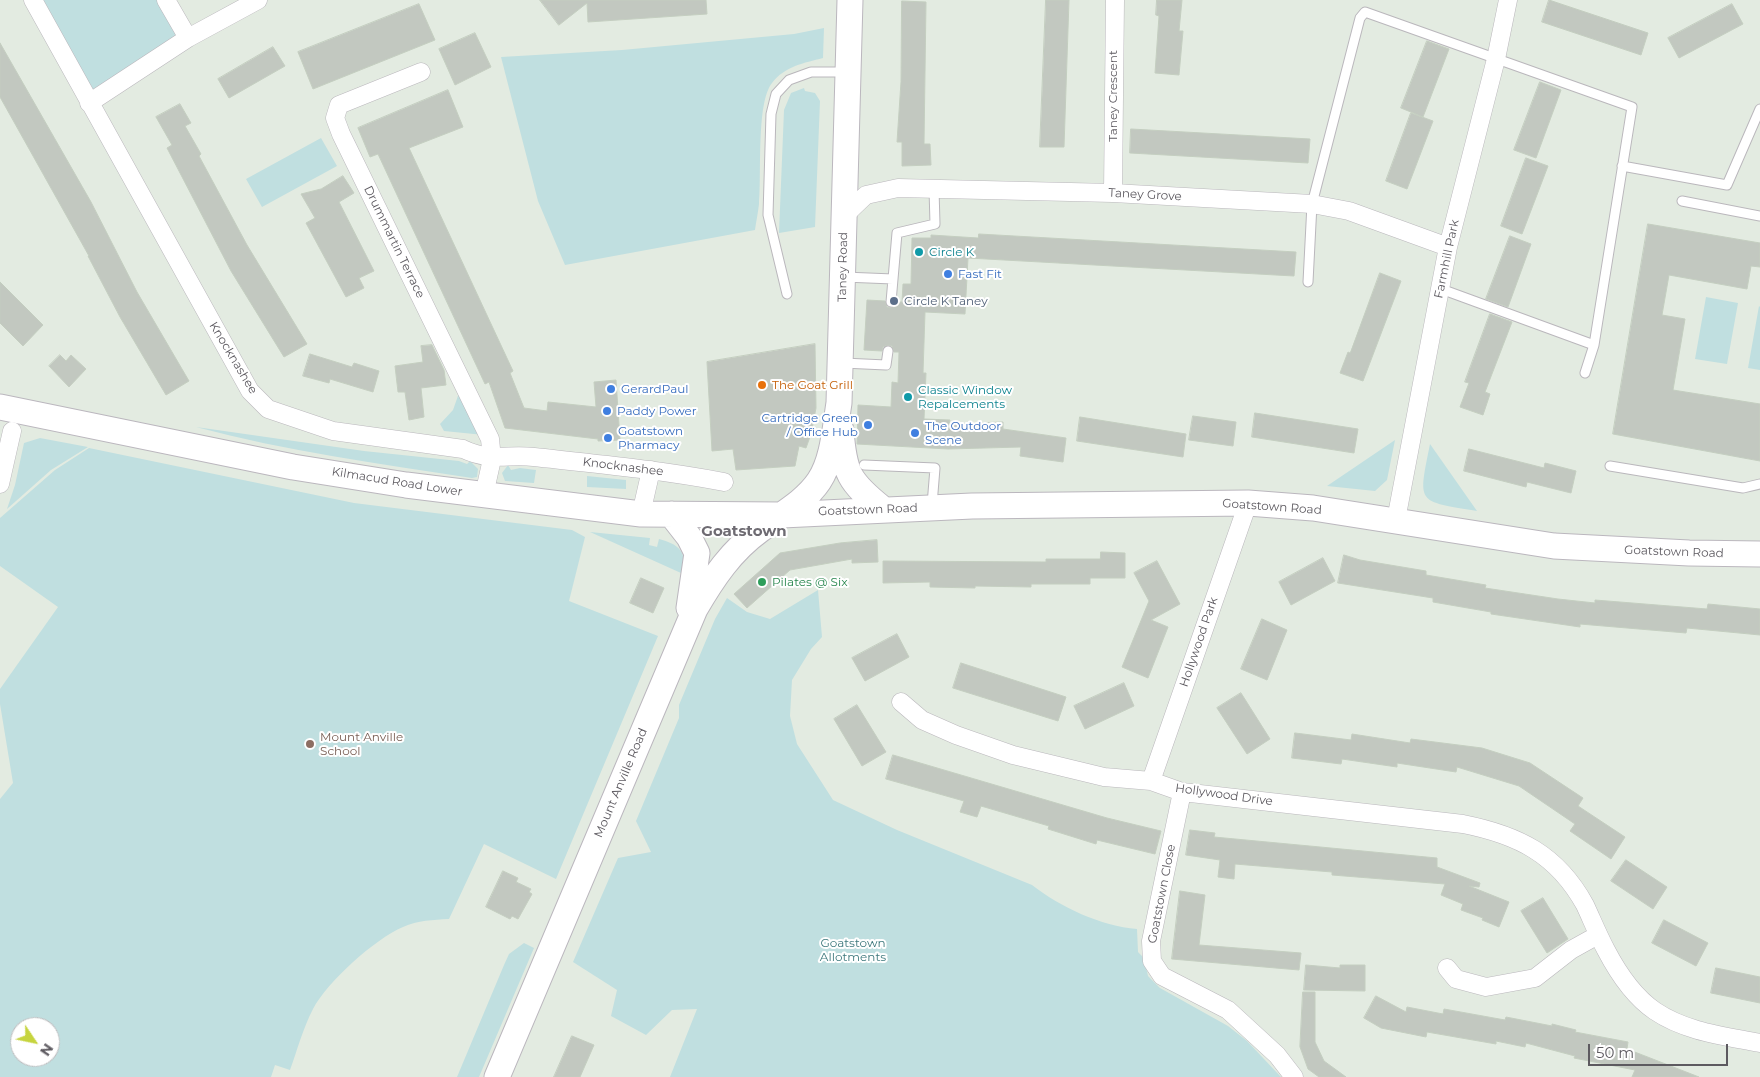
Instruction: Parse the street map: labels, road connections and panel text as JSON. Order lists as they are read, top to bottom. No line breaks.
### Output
{"streets":{"main road":["Taney Road","Kilmacud Road Lower","Goatstown Road","Mount Anville Road"],"street":["Taney Crescent","Taney Grove","Drummartin Terrace","Farmhill Park","Knocknashee","Hollywood Park","Hollywood Drive","Goatstown Close"]},"crossings":[["Taney Crescent","Taney Grove"],["Taney Grove","Farmhill Park"],["Taney Grove","Taney Road"],["Drummartin Terrace","Knocknashee"],["Farmhill Park","Goatstown Road"],["Taney Road","Kilmacud Road Lower"],["Taney Road","Goatstown Road"],["Taney Road","Mount Anville Road"],["Kilmacud Road Lower","Goatstown Road"],["Kilmacud Road Lower","Mount Anville Road"],["Goatstown Road","Hollywood Park"],["Goatstown Road","Mount Anville Road"],["Hollywood Park","Hollywood Drive"],["Hollywood Drive","Goatstown Close"]],"districts":["Goatstown"],"parks":["Goatstown Allotments"],"places":["Circle K","Fast Fit","Circle K Taney","The Goat Grill","GerardPaul","Classic Window Repalcements","Paddy Power","Cartridge Green / Office Hub","The Outdoor Scene","Goatstown Pharmacy","Pilates @ Six","Mount Anville School"],"scale_bar":"50 m","north":"bottom right"}
